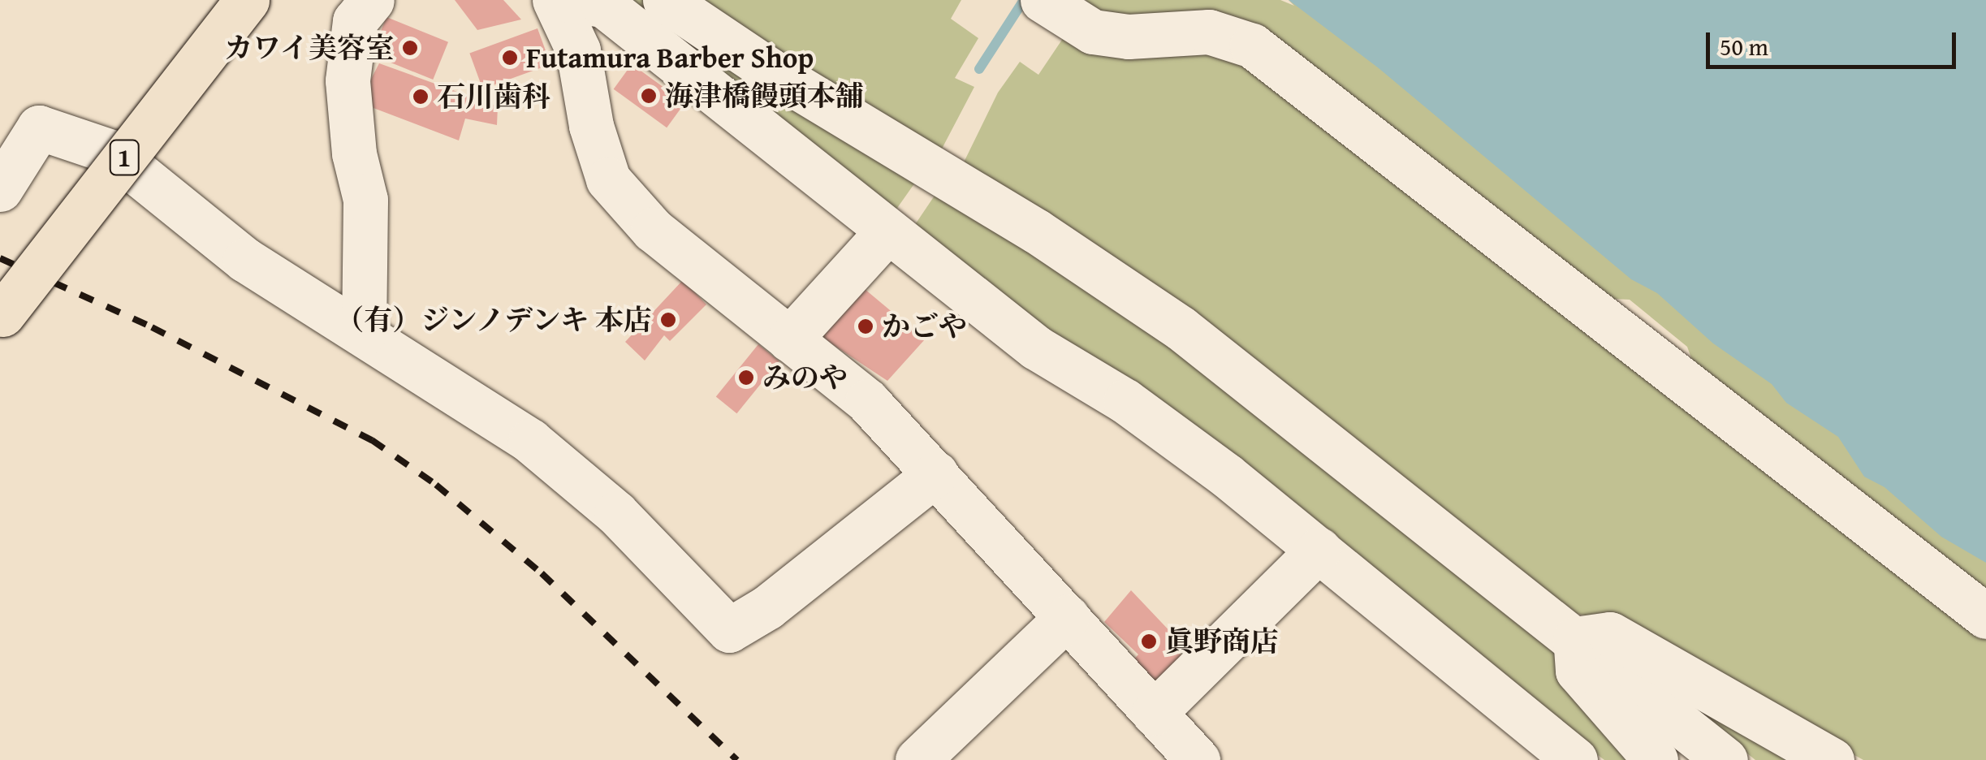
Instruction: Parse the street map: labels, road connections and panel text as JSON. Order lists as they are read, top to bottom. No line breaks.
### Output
{"streets":{"main road":["1"]},"places":["カワイ美容室","Futamura Barber Shop","海津橋饅頭本舗","石川歯科","（有）ジンノデンキ 本店","かごや","みのや","眞野商店"],"scale_bar":"50 m"}
